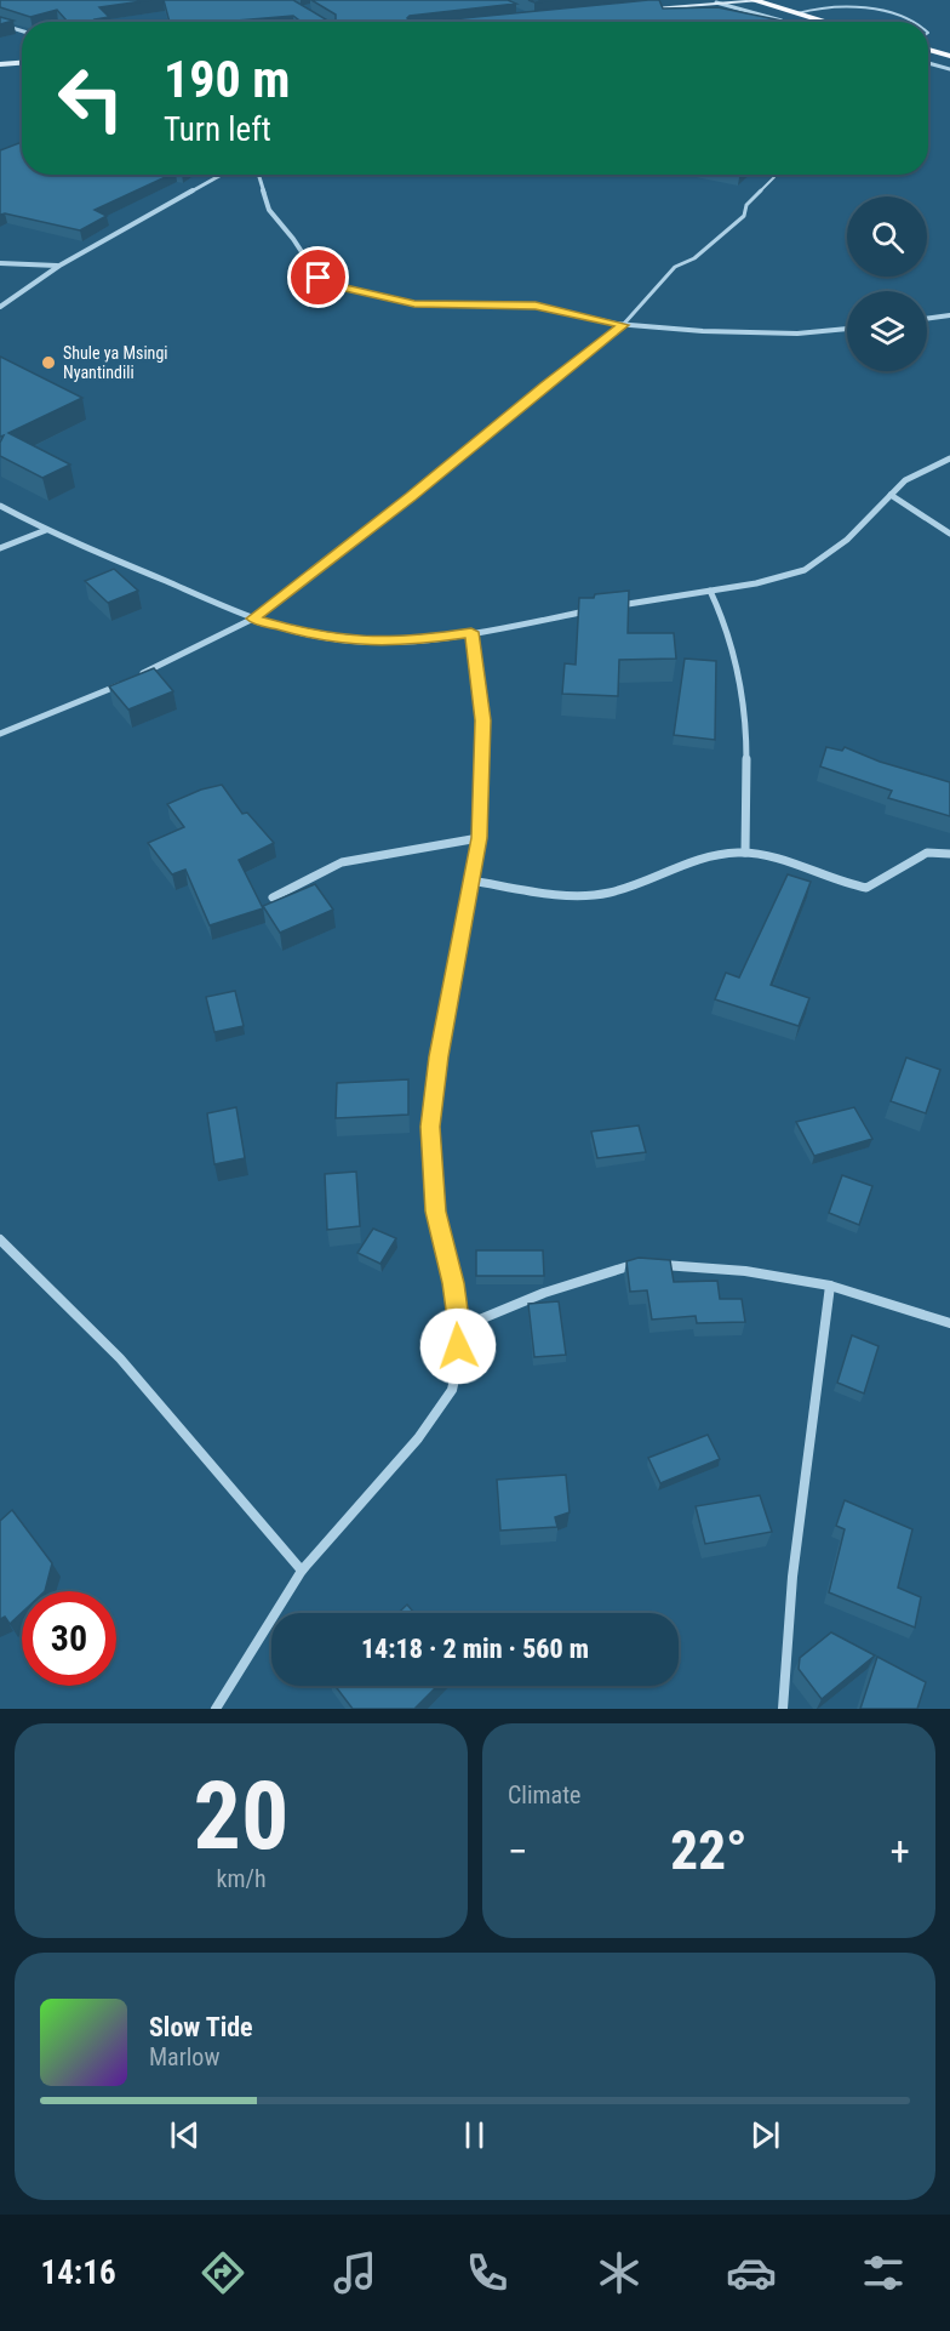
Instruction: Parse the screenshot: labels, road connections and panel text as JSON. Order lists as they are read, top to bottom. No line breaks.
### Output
{"places":["Shule ya Msingi Nyantindili"],"page":{"turn":["190 m","Turn left"],"limit":"30","trip":"14:18 · 2 min · 560 m","tile":[["20","km/h"],"Climate"],"heat":["−","22°","+"],"song":["Slow Tide","Marlow"],"tabs":"14:16"}}
